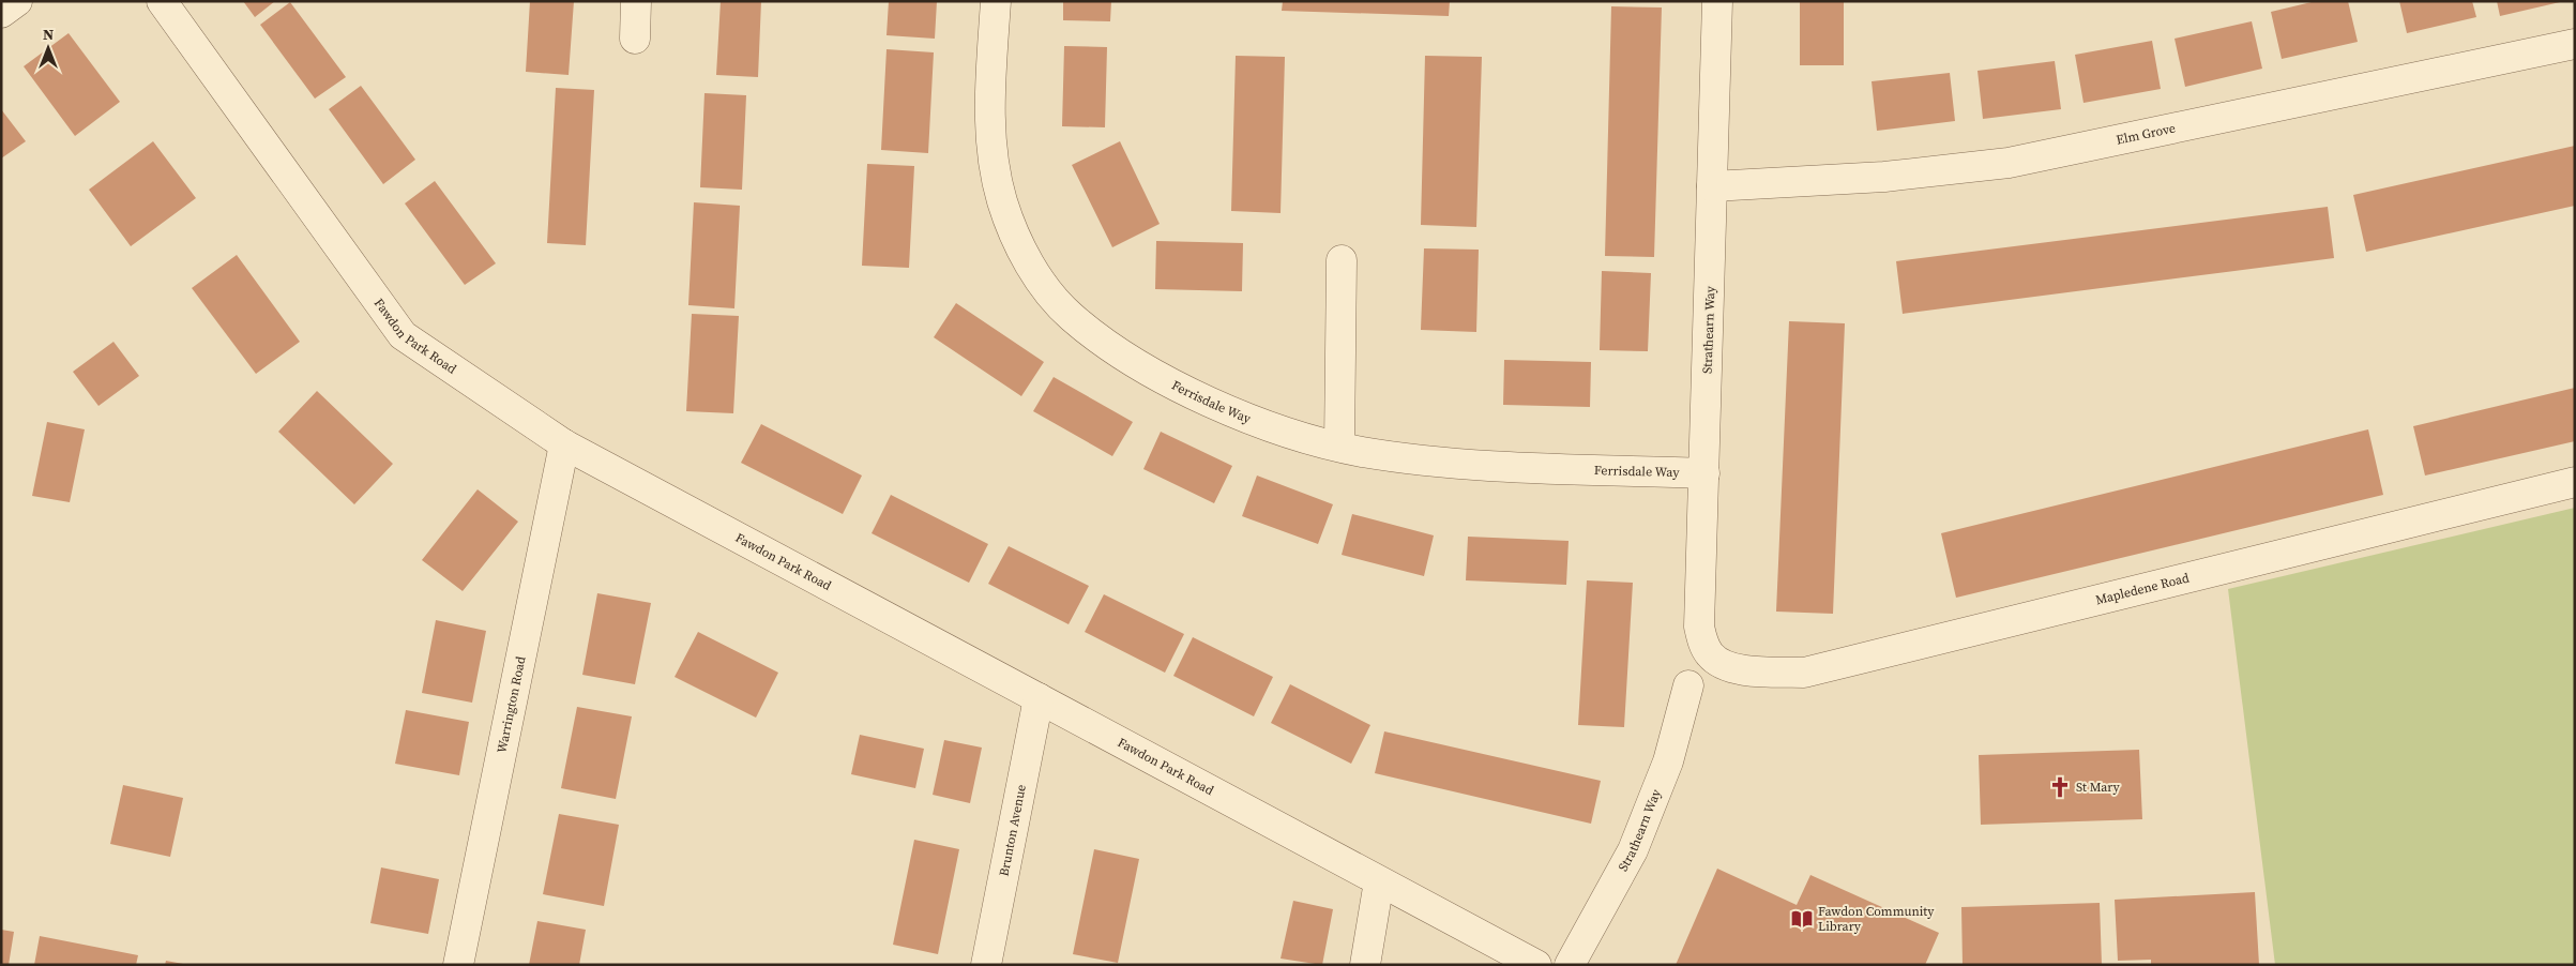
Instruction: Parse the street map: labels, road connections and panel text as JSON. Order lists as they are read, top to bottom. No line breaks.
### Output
{"streets":{"street":["Elm Grove","Strathearn Way","Fawdon Park Road","Ferrisdale Way","Mapledene Road","Warrington Road","Brunton Avenue"]},"crossings":[["Elm Grove","Strathearn Way"],["Strathearn Way","Ferrisdale Way"],["Strathearn Way","Mapledene Road"],["Fawdon Park Road","Warrington Road"],["Fawdon Park Road","Brunton Avenue"]],"places":{"church":["St Mary"],"library":["Fawdon Community Library"]},"north":"top"}
